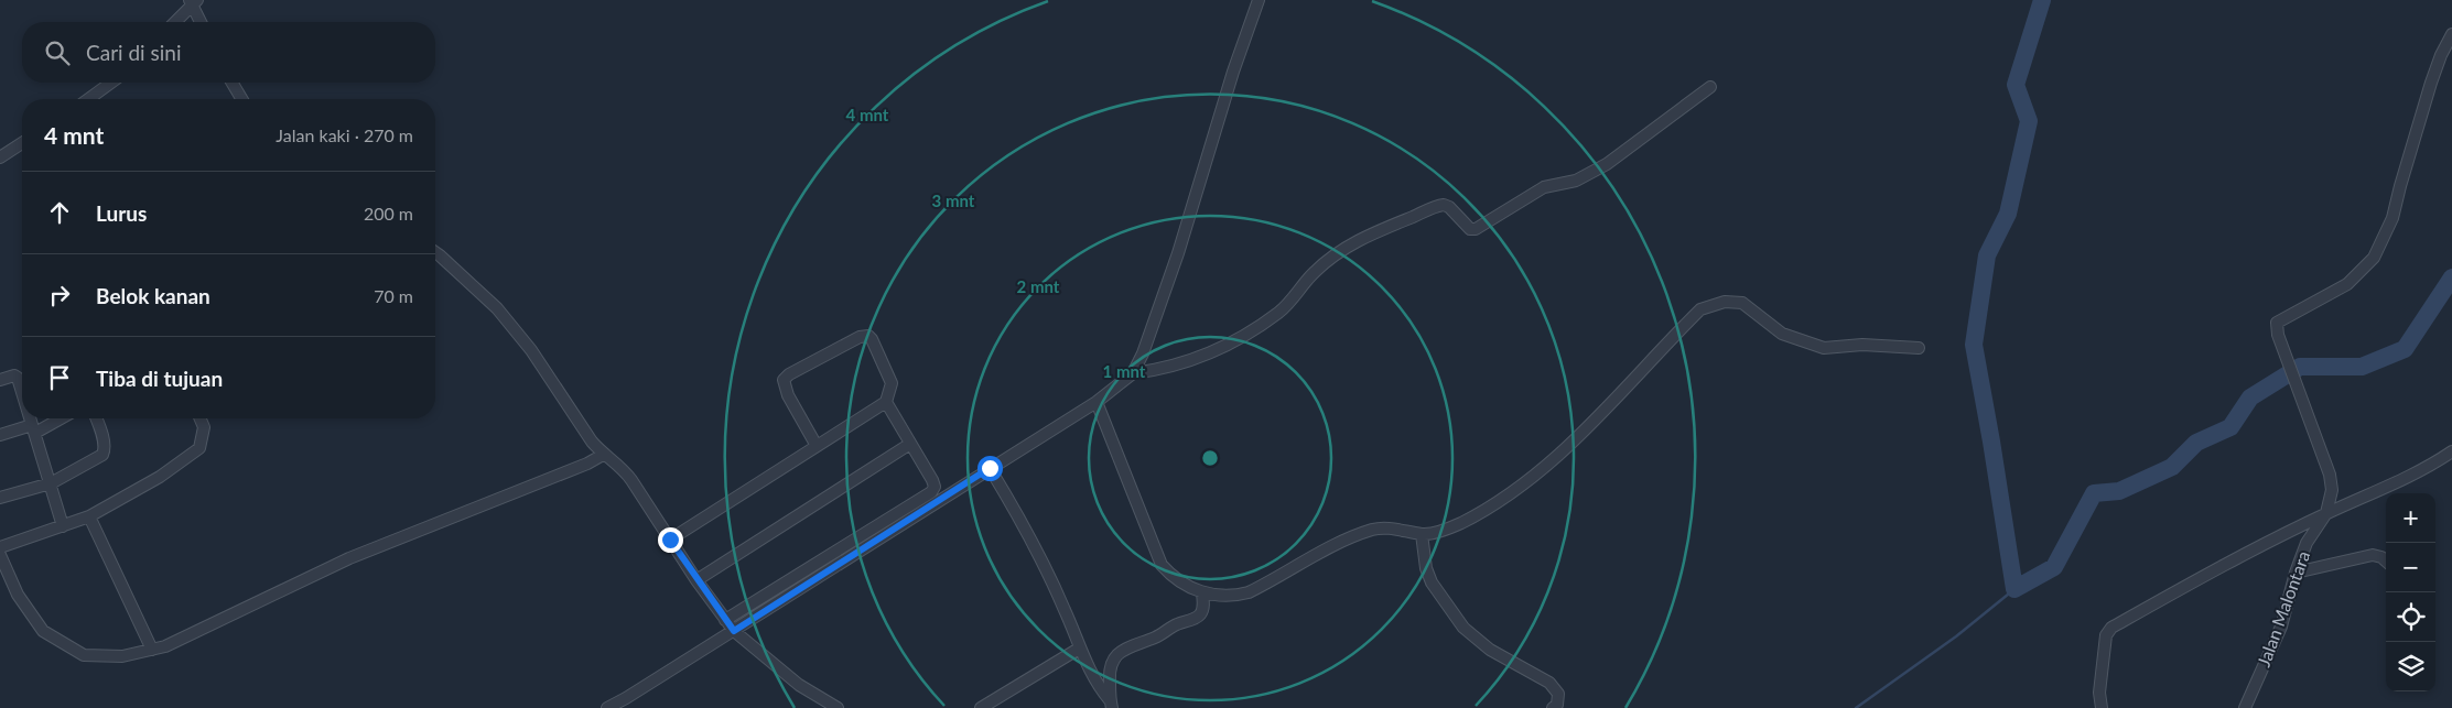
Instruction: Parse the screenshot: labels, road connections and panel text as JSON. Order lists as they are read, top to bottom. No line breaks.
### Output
{"streets":{"street":["Jalan Malontara"]},"page":{"search":"Cari di sini","heading":["4 mnt","Jalan kaki · 270 m"],"list":[["Lurus","200 m"],["Belok kanan","70 m"],"Tiba di tujuan"],"map_buttons":["+","−"]},"rings":["4 mnt","3 mnt","2 mnt","1 mnt"]}
